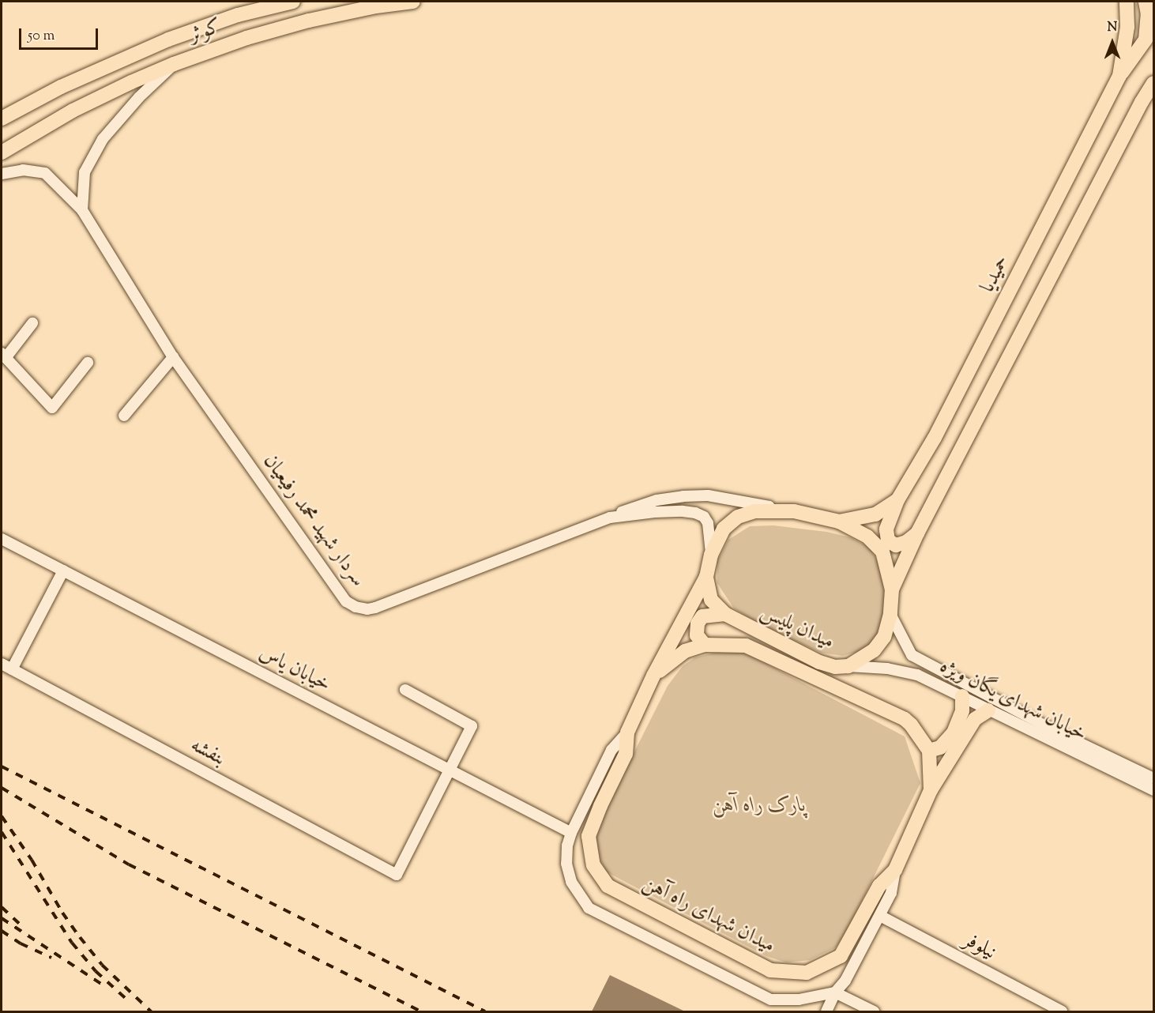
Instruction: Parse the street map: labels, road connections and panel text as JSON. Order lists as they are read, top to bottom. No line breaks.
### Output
{"streets":{"main road":["کوثر","حمیدیا","میدان پلیس","میدان شهدای راه آهن"],"street":["سردار شهید محمد رفیعیان","خیابان یاس","خیابان شهدای یگان ویژه","بنفشه","نیلوفر"]},"crossings":[["حمیدیا","میدان پلیس"],["سردار شهید محمد رفیعیان","میدان پلیس"],["میدان پلیس","خیابان شهدای یگان ویژه"],["میدان پلیس","میدان شهدای راه آهن"],["خیابان یاس","بنفشه"],["خیابان شهدای یگان ویژه","میدان شهدای راه آهن"]],"parks":["پارک راه آهن"],"scale_bar":"50 m","north":"top"}
